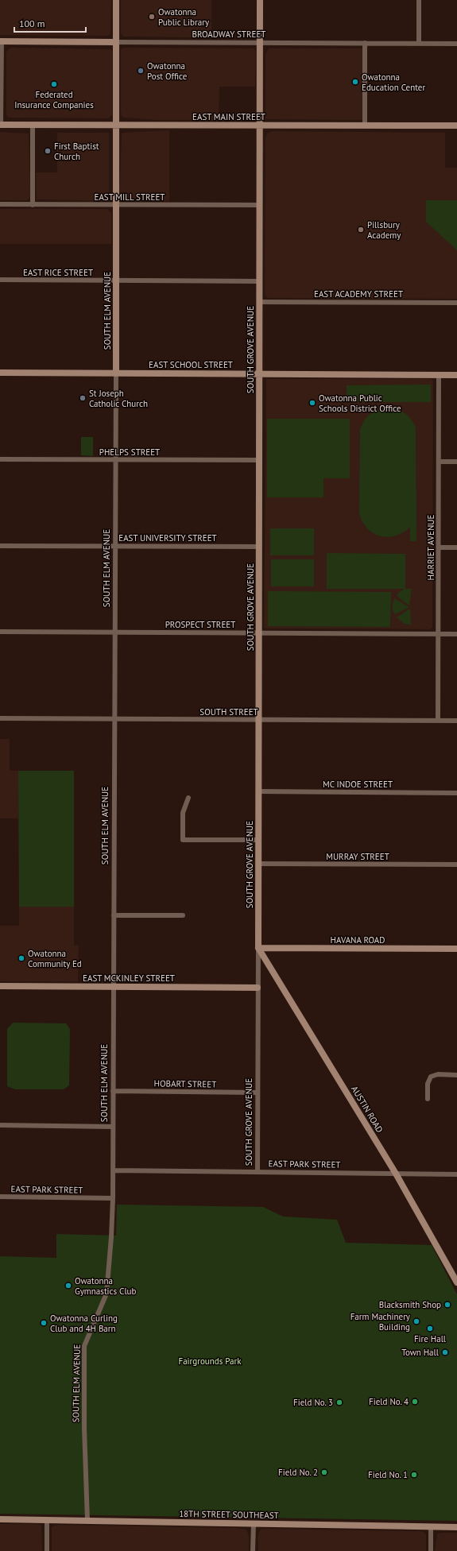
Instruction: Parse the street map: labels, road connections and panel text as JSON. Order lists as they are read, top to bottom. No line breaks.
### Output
{"streets":{"street":["BROADWAY STREET","EAST MAIN STREET","EAST MILL STREET","EAST RICE STREET","EAST ACADEMY STREET","SOUTH ELM AVENUE","SOUTH GROVE AVENUE","EAST SCHOOL STREET","PHELPS STREET","EAST UNIVERSITY STREET","HARRIET AVENUE","PROSPECT STREET","SOUTH STREET","MC INDOE STREET","MURRAY STREET","HAVANA ROAD","EAST MCKINLEY STREET","HOBART STREET","AUSTIN ROAD","EAST PARK STREET","18TH STREET SOUTHEAST"]},"crossings":[["BROADWAY STREET","SOUTH ELM AVENUE"],["BROADWAY STREET","SOUTH GROVE AVENUE"],["EAST MAIN STREET","SOUTH ELM AVENUE"],["EAST MAIN STREET","SOUTH GROVE AVENUE"],["EAST MILL STREET","SOUTH ELM AVENUE"],["EAST MILL STREET","SOUTH GROVE AVENUE"],["EAST RICE STREET","SOUTH ELM AVENUE"],["EAST ACADEMY STREET","SOUTH GROVE AVENUE"],["SOUTH ELM AVENUE","EAST SCHOOL STREET"],["SOUTH ELM AVENUE","PHELPS STREET"],["SOUTH ELM AVENUE","EAST UNIVERSITY STREET"],["SOUTH ELM AVENUE","PROSPECT STREET"],["SOUTH ELM AVENUE","SOUTH STREET"],["SOUTH ELM AVENUE","EAST MCKINLEY STREET"],["SOUTH ELM AVENUE","HOBART STREET"],["SOUTH ELM AVENUE","EAST PARK STREET"],["SOUTH ELM AVENUE","18TH STREET SOUTHEAST"],["SOUTH GROVE AVENUE","EAST SCHOOL STREET"],["SOUTH GROVE AVENUE","PHELPS STREET"],["SOUTH GROVE AVENUE","EAST UNIVERSITY STREET"],["SOUTH GROVE AVENUE","PROSPECT STREET"],["SOUTH GROVE AVENUE","SOUTH STREET"],["SOUTH GROVE AVENUE","MC INDOE STREET"],["SOUTH GROVE AVENUE","MURRAY STREET"],["SOUTH GROVE AVENUE","HAVANA ROAD"],["SOUTH GROVE AVENUE","EAST MCKINLEY STREET"],["SOUTH GROVE AVENUE","HOBART STREET"],["SOUTH GROVE AVENUE","AUSTIN ROAD"],["SOUTH GROVE AVENUE","EAST PARK STREET"],["EAST SCHOOL STREET","HARRIET AVENUE"],["HARRIET AVENUE","PROSPECT STREET"],["HARRIET AVENUE","SOUTH STREET"],["HAVANA ROAD","AUSTIN ROAD"],["AUSTIN ROAD","EAST PARK STREET"]],"parks":["Fairgrounds Park"],"places":["Owatonna Public Library","Owatonna Post Office","Owatonna Education Center","Federated Insurance Companies","First Baptist Church","Pillsbury Academy","St Joseph Catholic Church","Owatonna Public Schools District Office","Owatonna Community Ed","Owatonna Gymnastics Club","Blacksmith Shop","Farm Machinery Building","Owatonna Curling Club and 4H Barn","Fire Hall","Town Hall","Field No. 4","Field No. 3","Field No. 2","Field No. 1"],"scale_bar":"100 m"}
